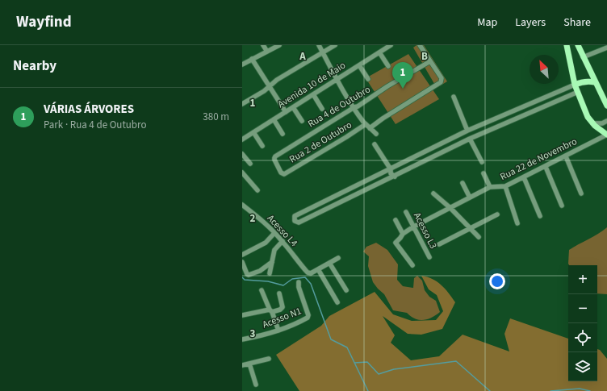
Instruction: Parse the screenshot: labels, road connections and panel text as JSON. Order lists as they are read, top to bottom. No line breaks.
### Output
{"streets":{"street":["Avenida 10 de Maio","Rua 4 de Outubro","Rua 2 de Outubro","Rua 22 de Novembro","Acesso L4","Acesso L3","Acesso N1"]},"crossings":[["Rua 4 de Outubro","Rua 2 de Outubro"],["Rua 22 de Novembro","Acesso L3"]],"north":"top left","page":{"header":"Wayfind","nav":["Map","Layers","Share"],"heading":"Nearby","pins":"1","list":[{"mark":"1","name":"VÁRIAS ÁRVORES","note":"Park · Rua 4 de Outubro","value":"380 m"}],"map_buttons":["+","−"]},"grid":{"columns":["A","B"],"rows":["1","2","3"]}}
